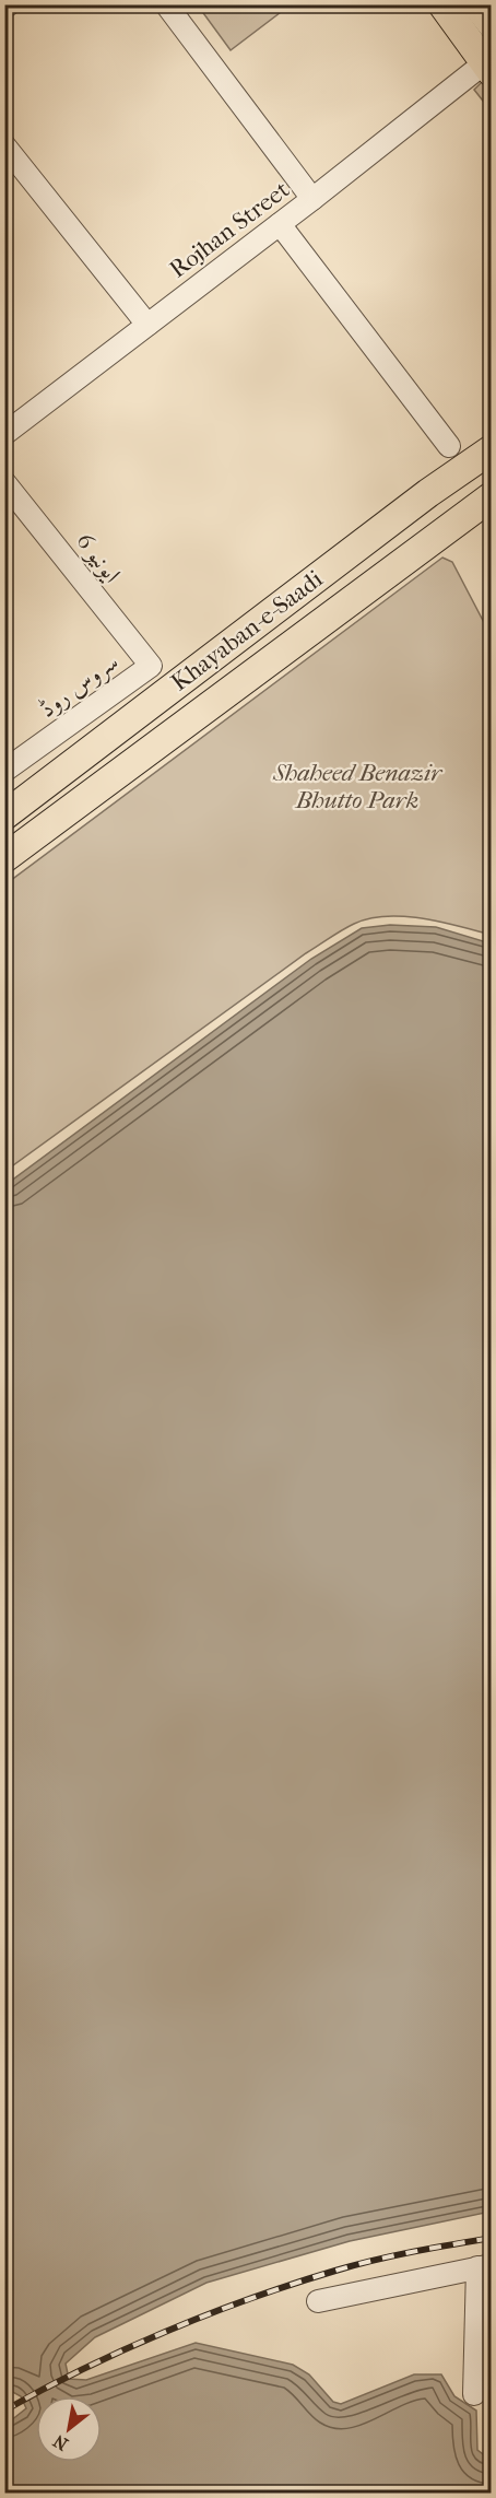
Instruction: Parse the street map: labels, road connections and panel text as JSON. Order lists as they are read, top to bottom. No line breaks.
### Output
{"streets":{"main road":["Khayaban-e-Saadi"],"street":["Rojhan Street","ایونیو 6","سروس روڈ"]},"crossings":[["ایونیو 6","سروس روڈ"]],"parks":["Shaheed Benazir Bhutto Park"],"north":"bottom left"}
